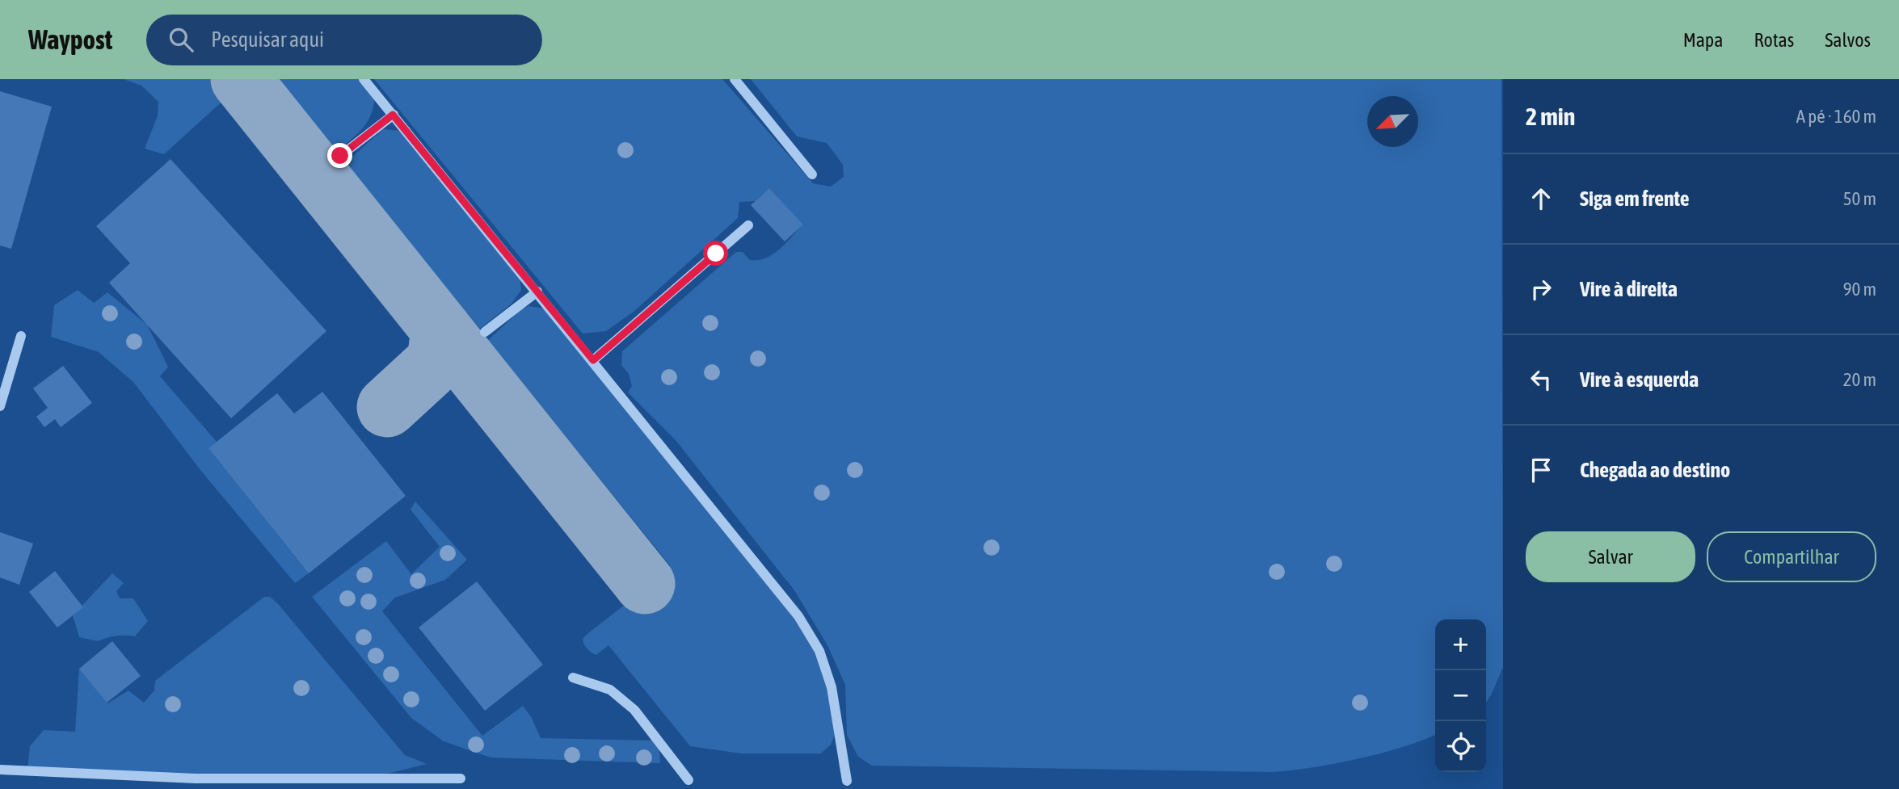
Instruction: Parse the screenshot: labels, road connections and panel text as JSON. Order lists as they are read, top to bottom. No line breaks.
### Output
{"north":"bottom left","page":{"header":"Waypost","search":"Pesquisar aqui","nav":["Mapa","Rotas","Salvos"],"heading":["2 min","A pé · 160 m"],"list":[["Siga em frente","50 m"],["Vire à direita","90 m"],["Vire à esquerda","20 m"],"Chegada ao destino"],"buttons":["Salvar","Compartilhar"],"map_buttons":["+","−"]}}
